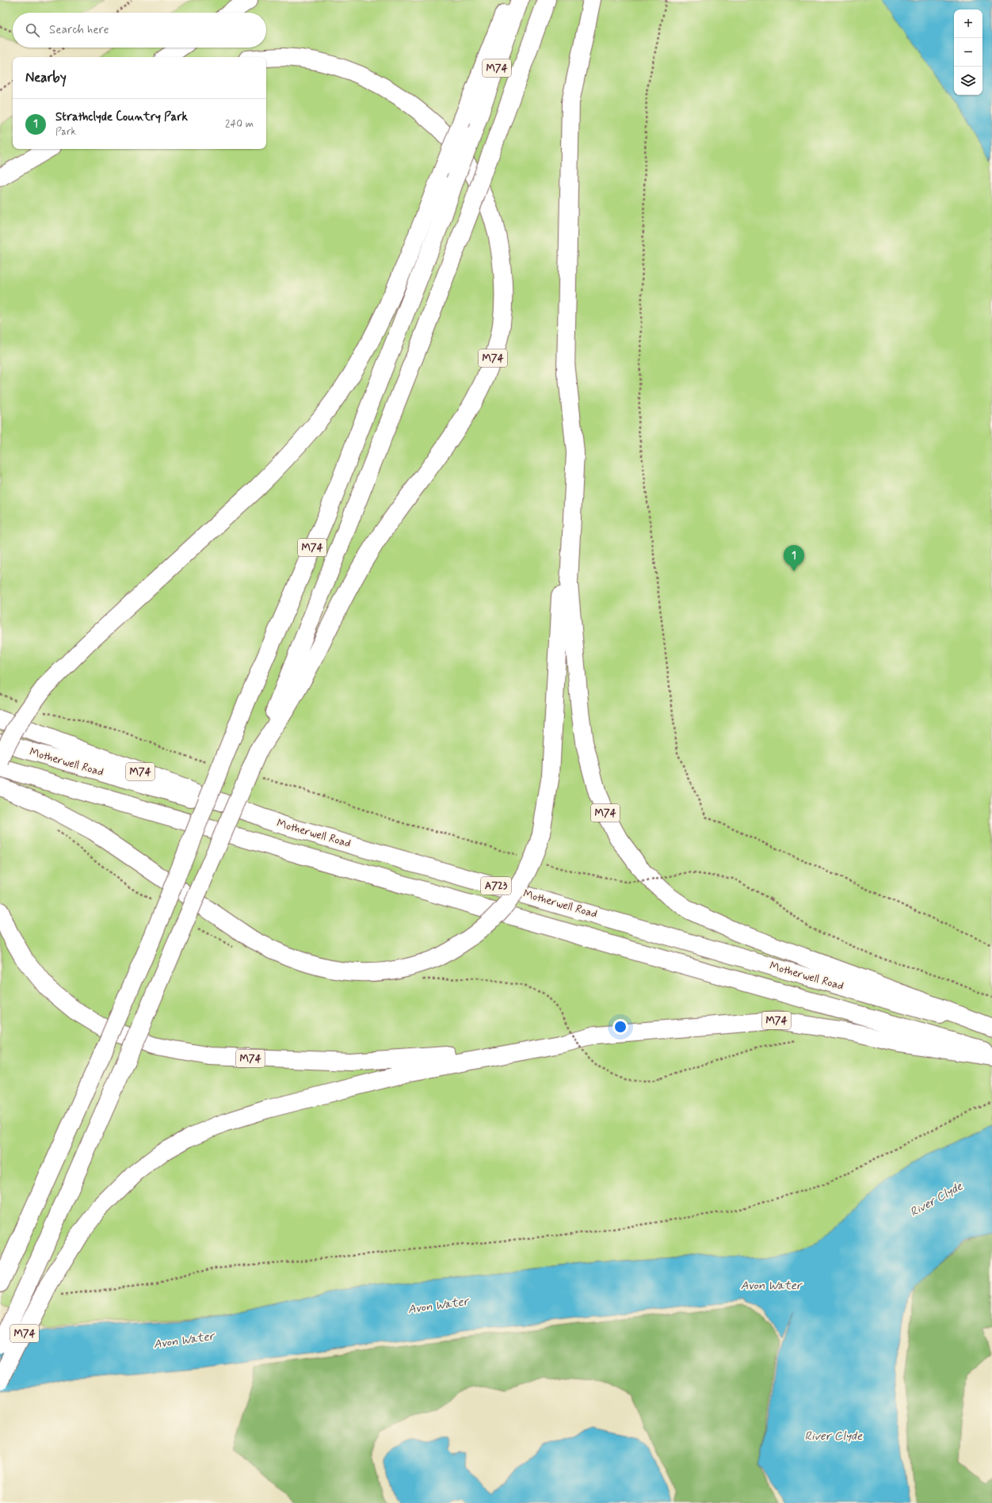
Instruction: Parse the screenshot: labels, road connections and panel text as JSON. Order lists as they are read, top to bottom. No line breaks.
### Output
{"streets":{"main road":["M74","Motherwell Road","A723"]},"crossings":[["M74","Motherwell Road"]],"water":["River Clyde","Avon Water"],"page":{"map_buttons":["+","−"],"search":"Search here","heading":"Nearby","list":[{"mark":"1","name":"Strathclyde Country Park","note":"Park","value":"240 m"}],"pins":"1"}}
